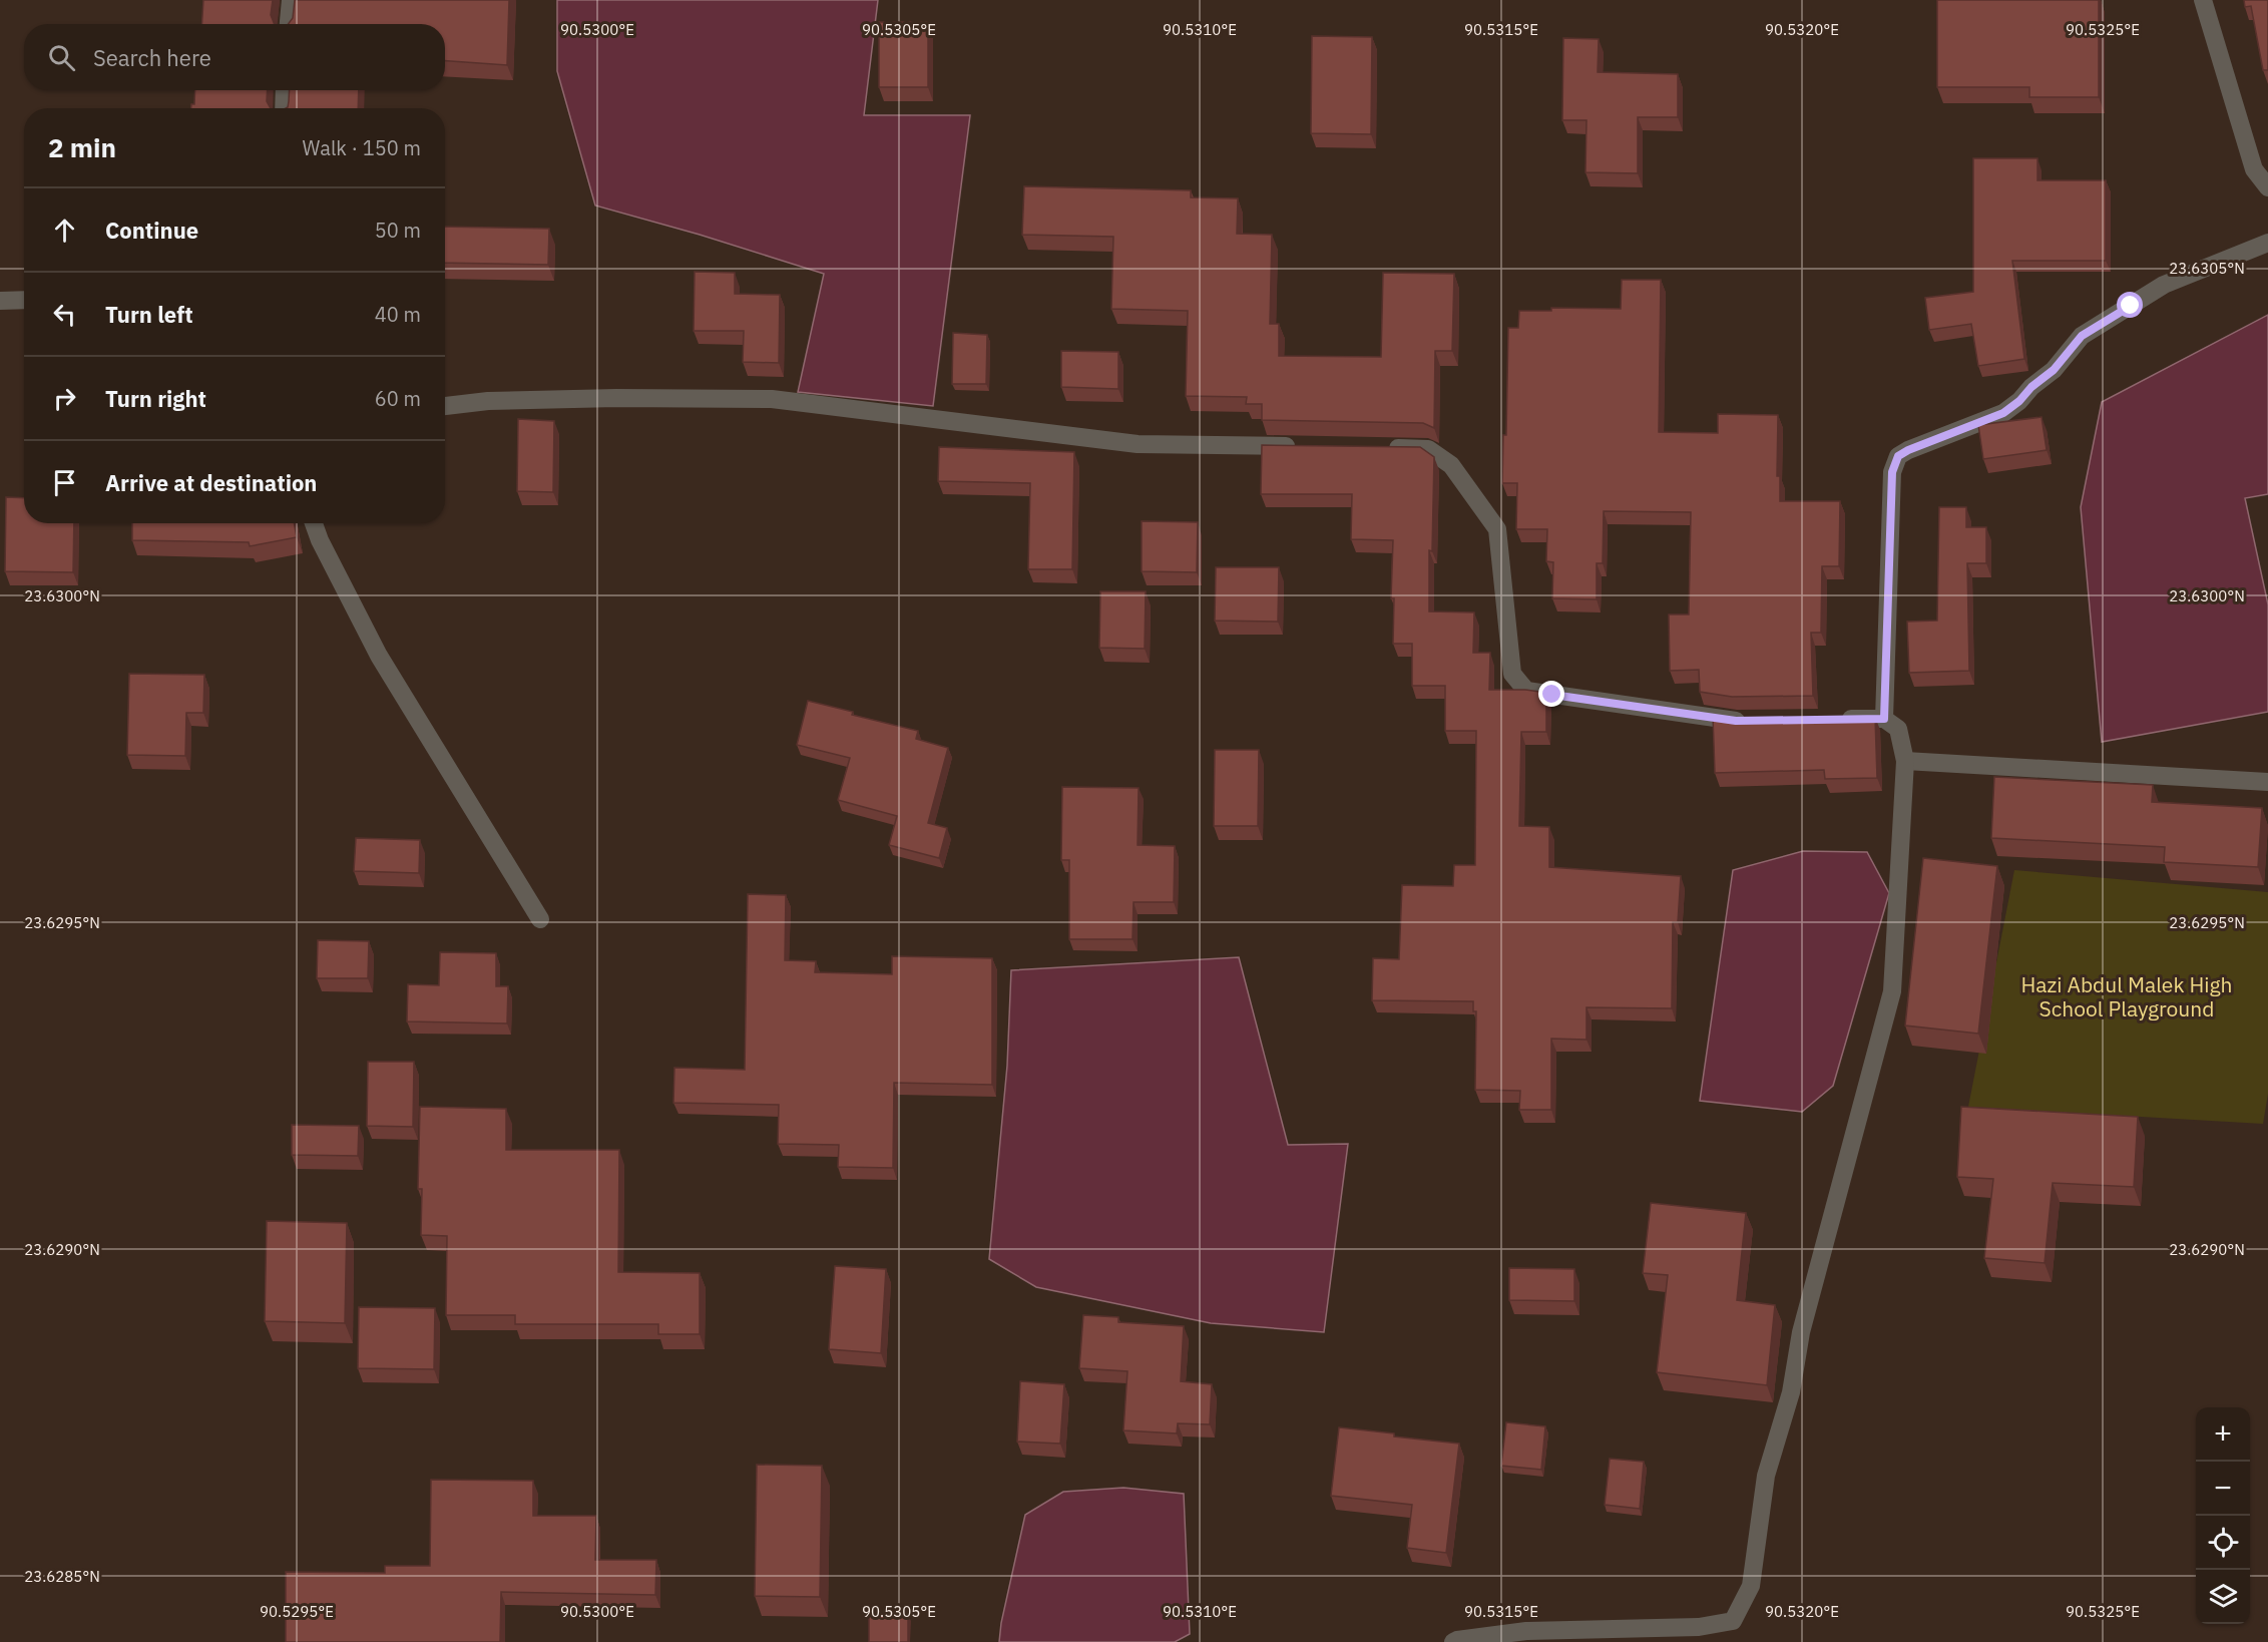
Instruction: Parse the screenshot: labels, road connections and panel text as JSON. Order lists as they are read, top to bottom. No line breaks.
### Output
{"parks":["Hazi Abdul Malek High School Playground"],"page":{"search":"Search here","heading":["2 min","Walk · 150 m"],"list":[["Continue","50 m"],["Turn left","40 m"],["Turn right","60 m"],"Arrive at destination"],"map_buttons":["+","−"]},"coordinates":["90.5300°E","90.5305°E","90.5310°E","90.5315°E","90.5320°E","90.5325°E","23.6305°N","23.6300°N","23.6295°N","23.6290°N","23.6285°N","90.5295°E"]}
